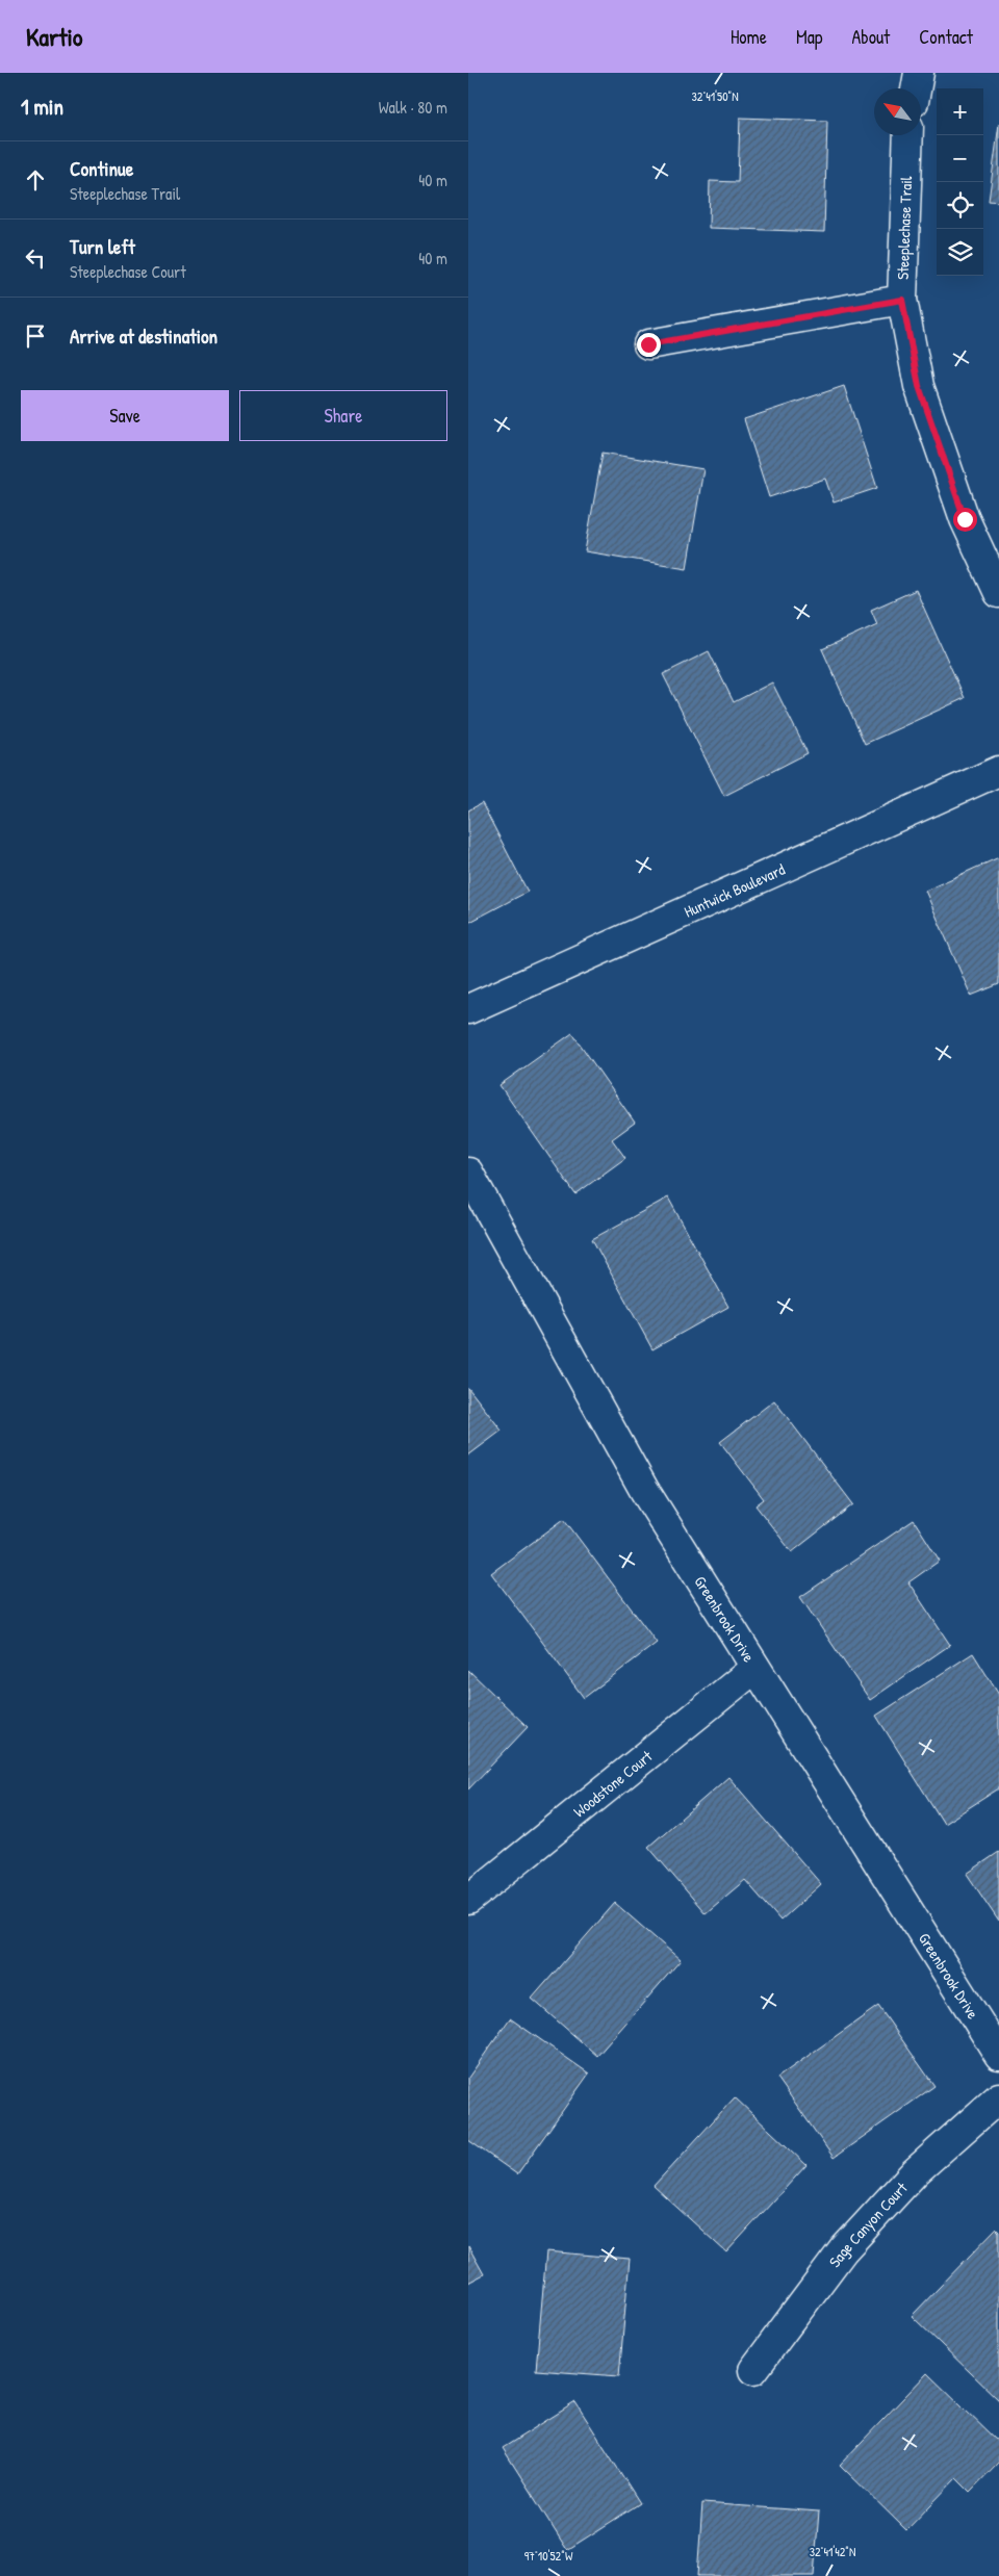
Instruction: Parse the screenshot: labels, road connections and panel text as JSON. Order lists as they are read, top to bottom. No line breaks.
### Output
{"streets":{"street":["Steeplechase Trail","Huntwick Boulevard","Greenbrook Drive","Woodstone Court","Sage Canyon Court"]},"crossings":[["Greenbrook Drive","Woodstone Court"]],"north":"top left","page":{"header":"Kartio","nav":["Home","Map","About","Contact"],"heading":["1 min","Walk · 80 m"],"map_buttons":["+","−"],"list":[["Continue","Steeplechase Trail","40 m"],["Turn left","Steeplechase Court","40 m"],"Arrive at destination"],"buttons":["Save","Share"]},"coordinates":["32°41'50\"N","32°41'42\"N","97°10'52\"W"]}
